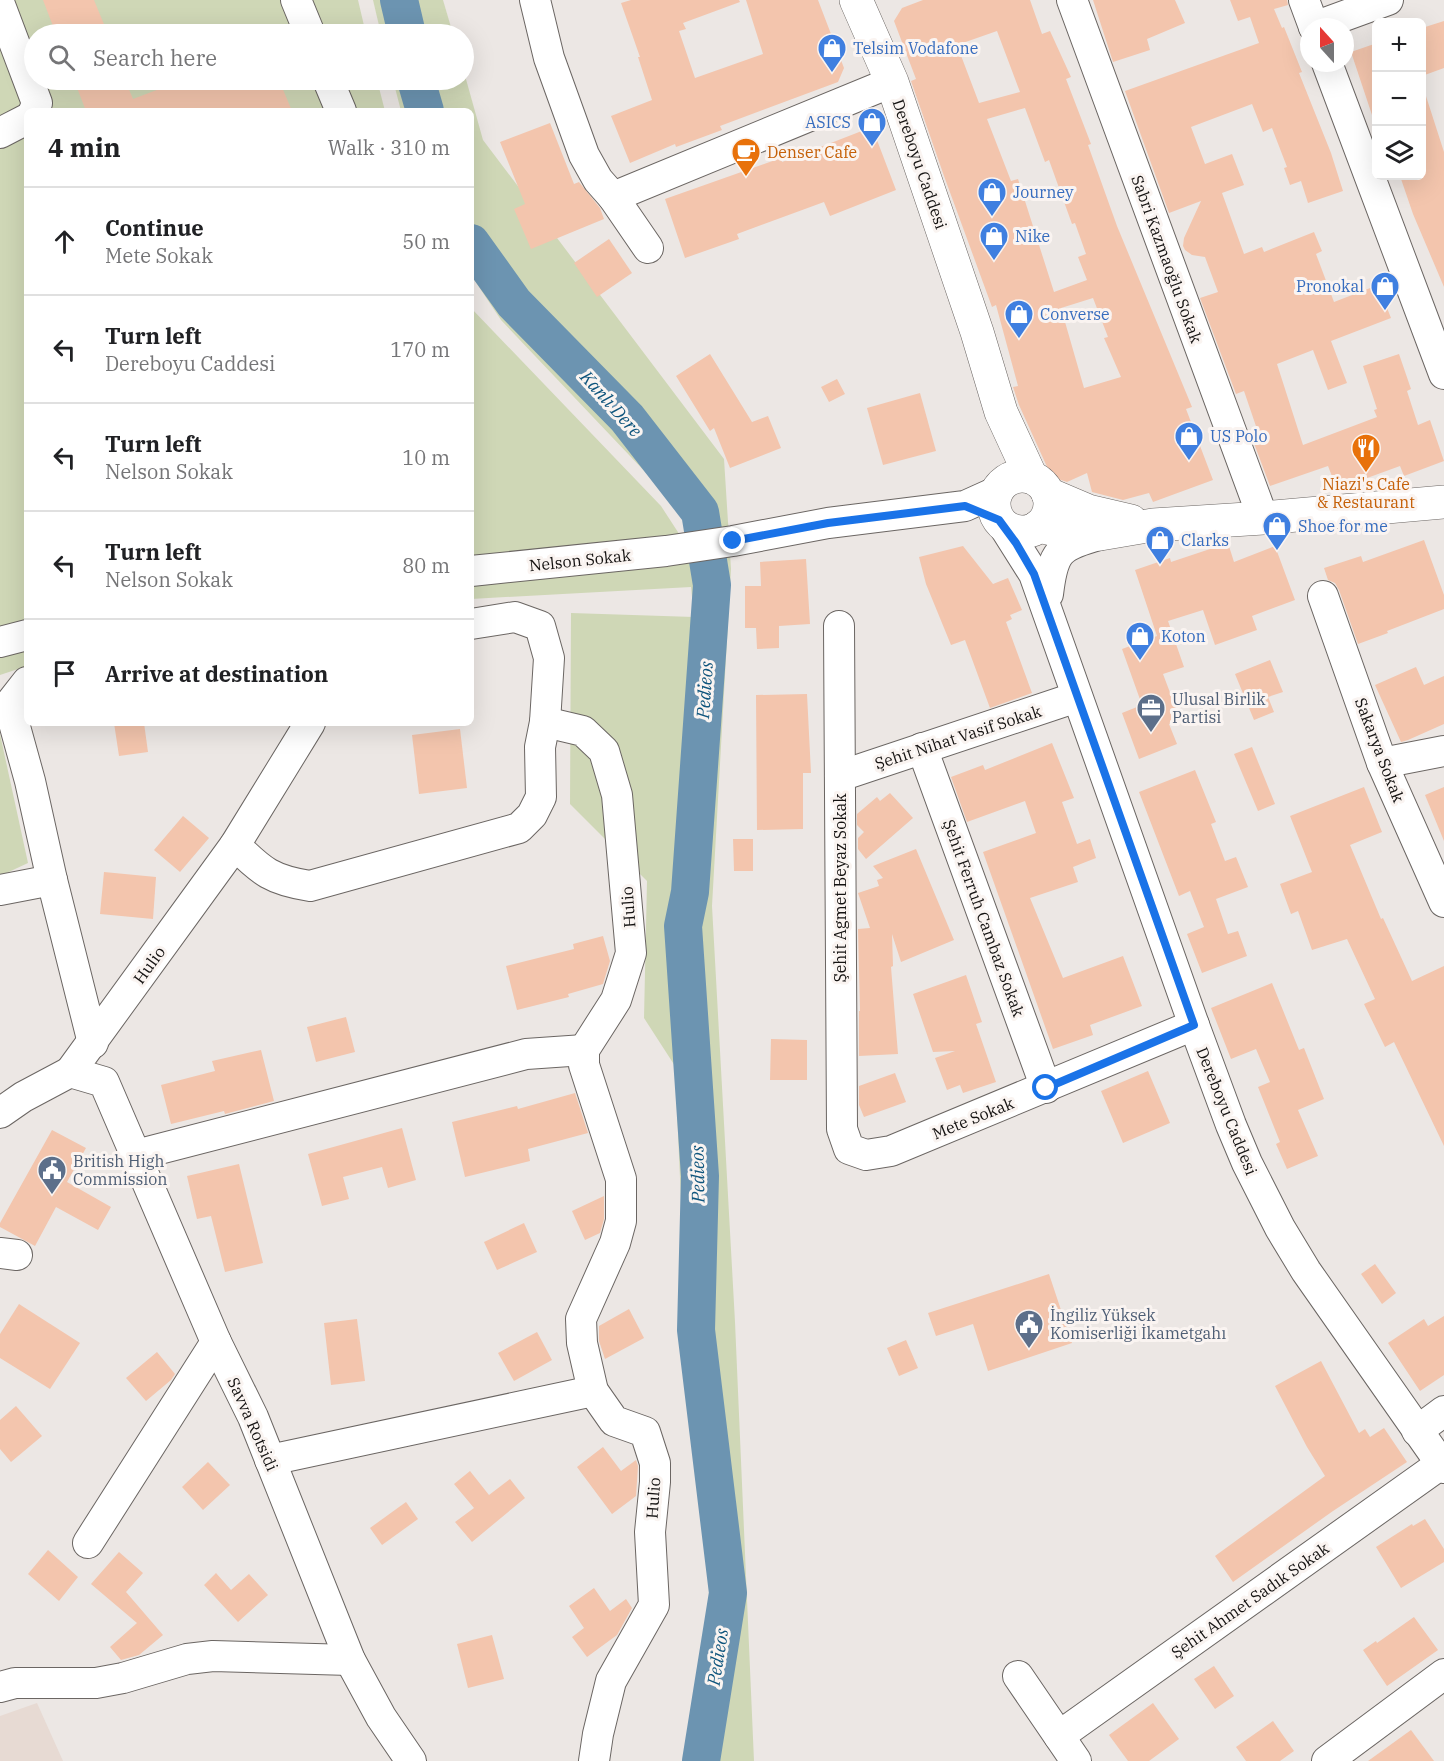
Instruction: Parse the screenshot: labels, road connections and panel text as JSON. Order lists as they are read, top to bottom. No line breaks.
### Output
{"streets":{"main road":["Dereboyu Caddesi"],"street":["Sabri Kazmaoğlu Sokak","Nelson Sokak","Şehit Nihat Vasif Sokak","Sakarya Sokak","Şehit Agmet Beyaz Sokak","Hulio","Şehit Ferruh Cambaz Sokak","Mete Sokak","Savva Rotsidi","Şehit Ahmet Sadık Sokak"]},"crossings":[["Dereboyu Caddesi","Nelson Sokak"],["Dereboyu Caddesi","Şehit Nihat Vasif Sokak"],["Dereboyu Caddesi","Mete Sokak"],["Dereboyu Caddesi","Şehit Ahmet Sadık Sokak"],["Şehit Nihat Vasif Sokak","Şehit Agmet Beyaz Sokak"],["Şehit Nihat Vasif Sokak","Şehit Ferruh Cambaz Sokak"],["Şehit Agmet Beyaz Sokak","Mete Sokak"],["Hulio","Savva Rotsidi"],["Şehit Ferruh Cambaz Sokak","Mete Sokak"]],"water":["Kanlı Dere","Pedieos"],"places":{"shop":["Telsim Vodafone","ASICS","Journey","Nike","Pronokal","Converse","US Polo","Shoe for me","Clarks","Koton"],"cafe":["Denser Cafe"],"restaurant":["Niazi's Cafe & Restaurant"],"office":["Ulusal Birlik Partisi"],"public building":["British High Commission","İngiliz Yüksek Komiserliği İkametgahı"]},"north":"top","page":{"map_buttons":["+","−"],"search":"Search here","heading":["4 min","Walk · 310 m"],"list":[["Continue","Mete Sokak","50 m"],["Turn left","Dereboyu Caddesi","170 m"],["Turn left","Nelson Sokak","10 m"],["Turn left","Nelson Sokak","80 m"],"Arrive at destination"]}}
